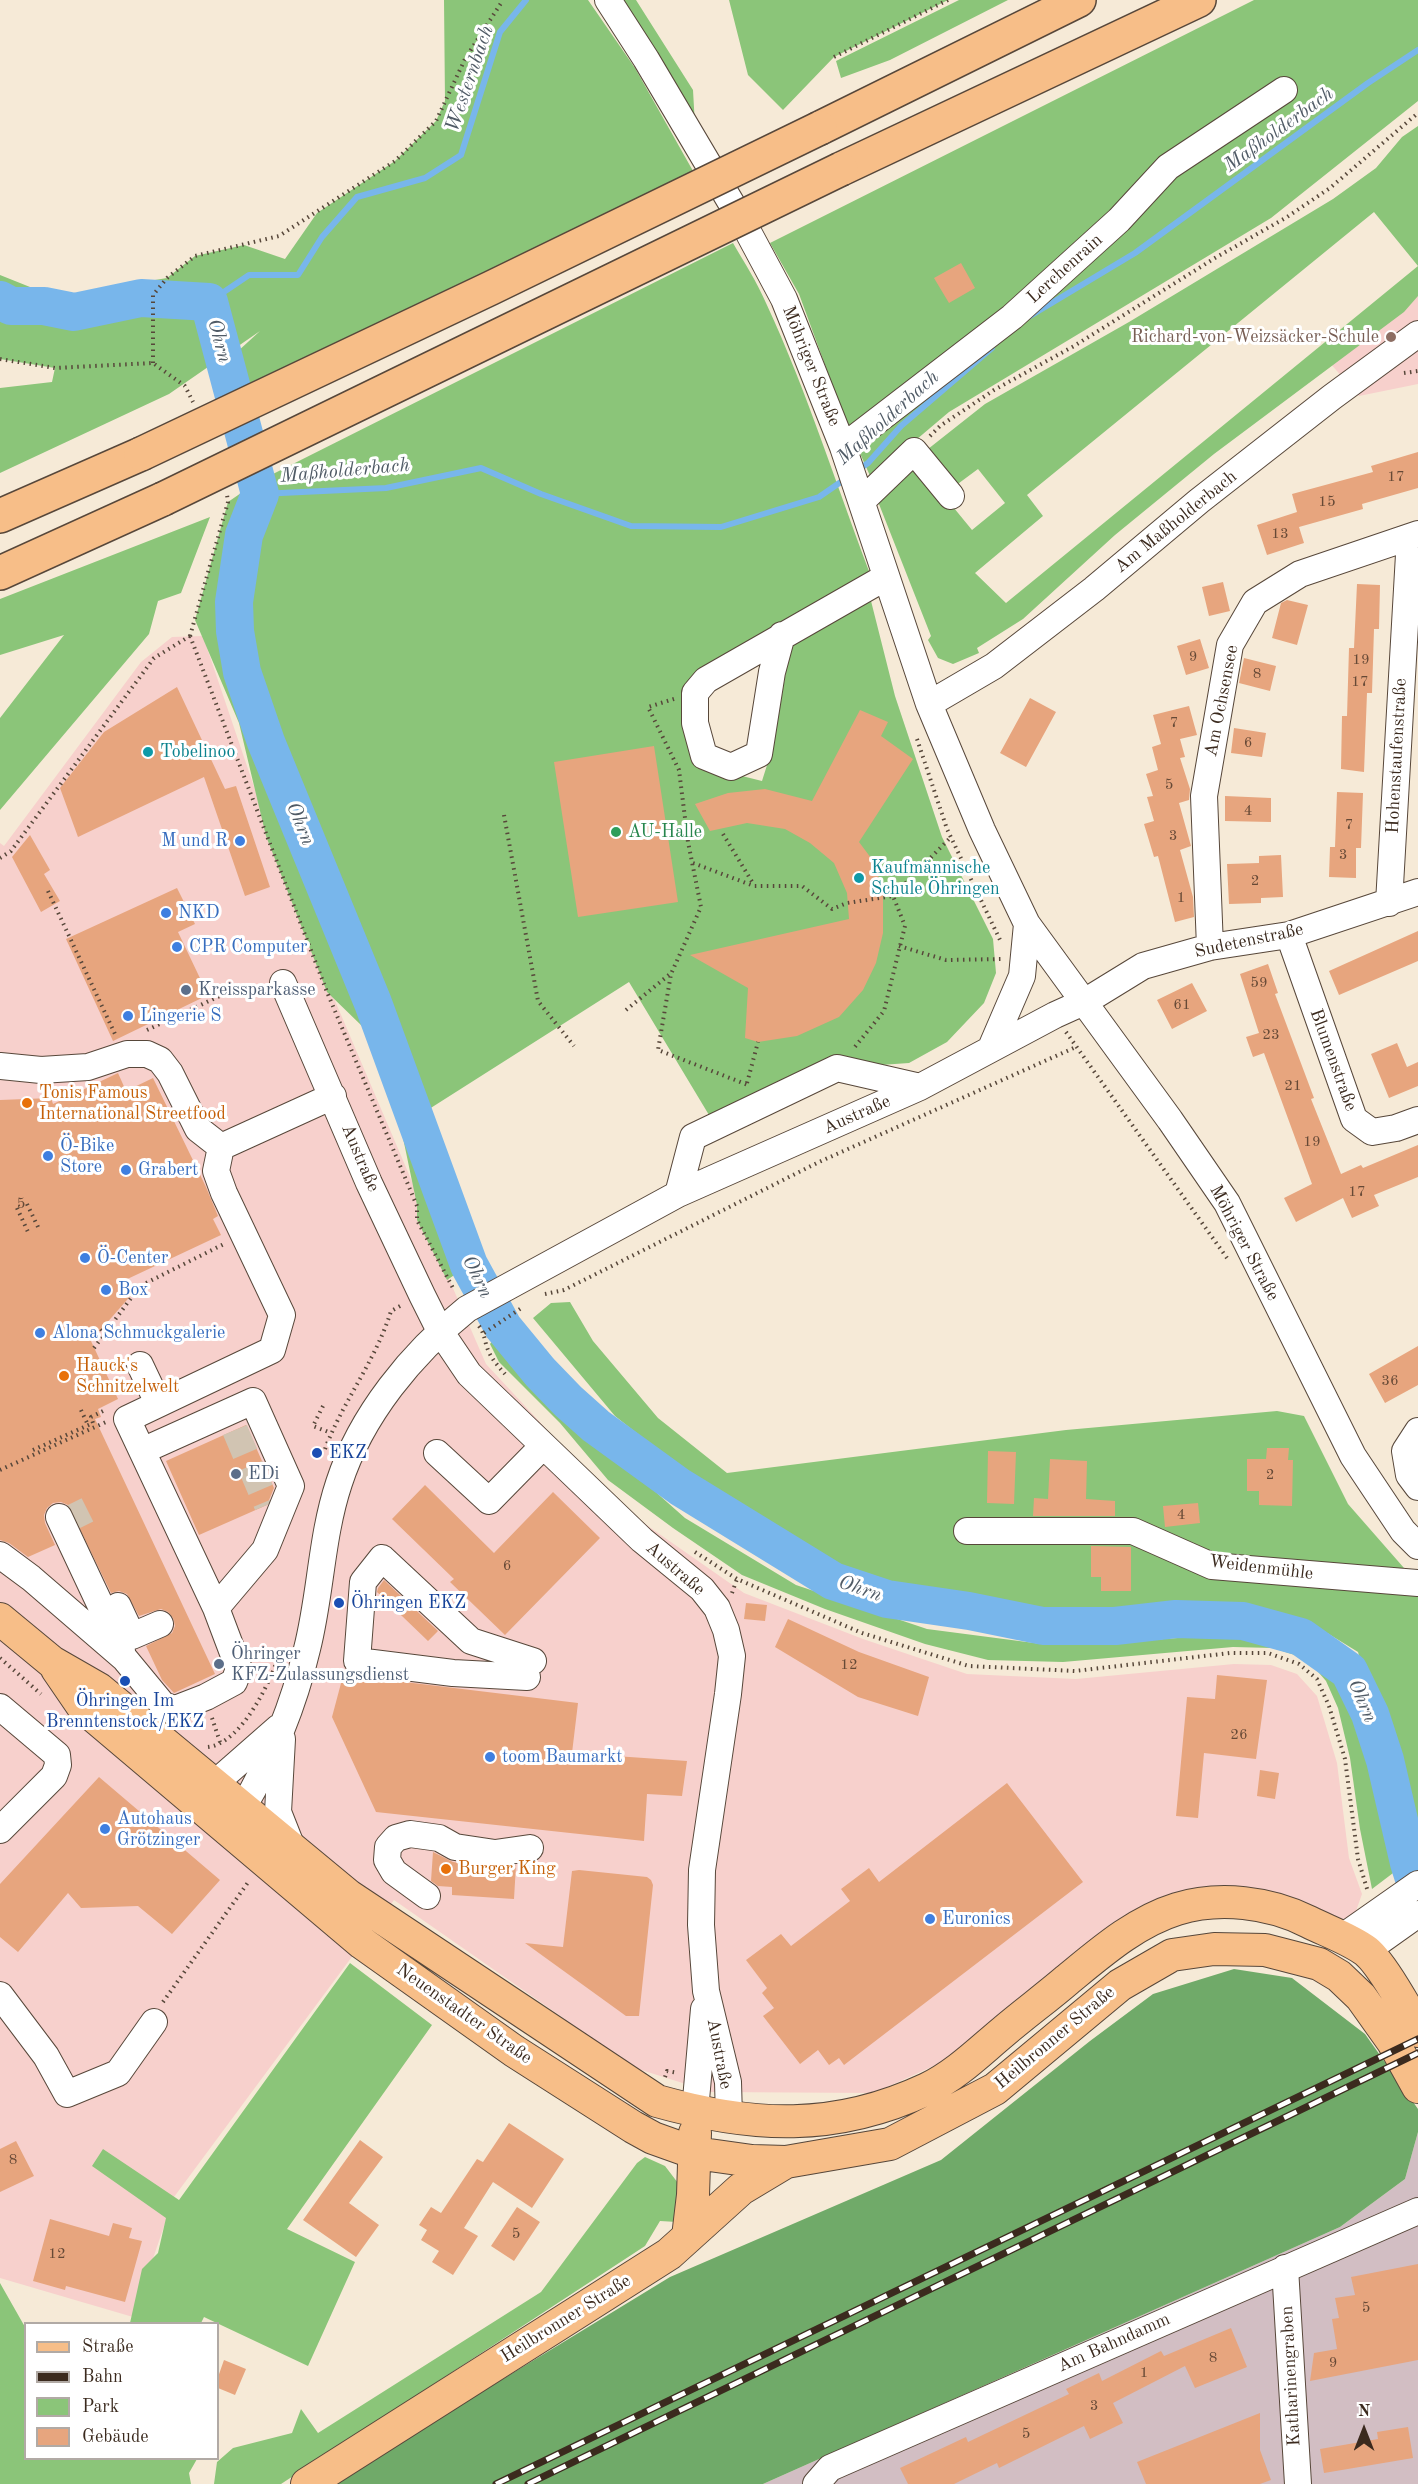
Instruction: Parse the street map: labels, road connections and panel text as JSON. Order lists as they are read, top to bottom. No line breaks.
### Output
{"streets":{"main road":["Neuenstadter Straße","Heilbronner Straße"],"street":["Lerchenrain","Möhriger Straße","Am Maßholderbach","Am Ochsensee","Hohenstaufenstraße","Sudetenstraße","Blumenstraße","Austraße","Weidenmühle","Am Bahndamm","Katharinengraben"]},"crossings":[["Lerchenrain","Möhriger Straße"],["Möhriger Straße","Am Maßholderbach"],["Möhriger Straße","Sudetenstraße"],["Möhriger Straße","Austraße"],["Am Ochsensee","Hohenstaufenstraße"],["Am Ochsensee","Sudetenstraße"],["Hohenstaufenstraße","Sudetenstraße"],["Sudetenstraße","Blumenstraße"],["Sudetenstraße","Austraße"],["Austraße","Neuenstadter Straße"],["Austraße","Heilbronner Straße"],["Neuenstadter Straße","Heilbronner Straße"],["Am Bahndamm","Katharinengraben"]],"water":["Westernbach","Maßholderbach","Ohrn"],"places":["Richard-von-Weizsäcker-Schule","Tobelinoo","AU-Halle","M und R","Kaufmännische Schule Öhringen","NKD","CPR Computer","Kreissparkasse","Lingerie S","Tonis Famous International Streetfood","Ö-Bike Store","Grabert","Ö-Center","Box","Alona Schmuckgalerie","Hauck's Schnitzelwelt","EKZ","EDi","Öhringen EKZ","Öhringer KFZ-Zulassungsdienst","Öhringen Im Brenntenstock/EKZ","toom Baumarkt","Autohaus Grötzinger","Burger King","Euronics"],"house_numbers":["17","15","13","9","19","8","17","7","6","5","4","7","3","3","2","1","59","61","23","21","19","17","5","36","2","4","6","12","26","8","5","12","5","8","9","1","3","5"],"legend":["Straße","Bahn","Park","Gebäude"],"north":"top"}
